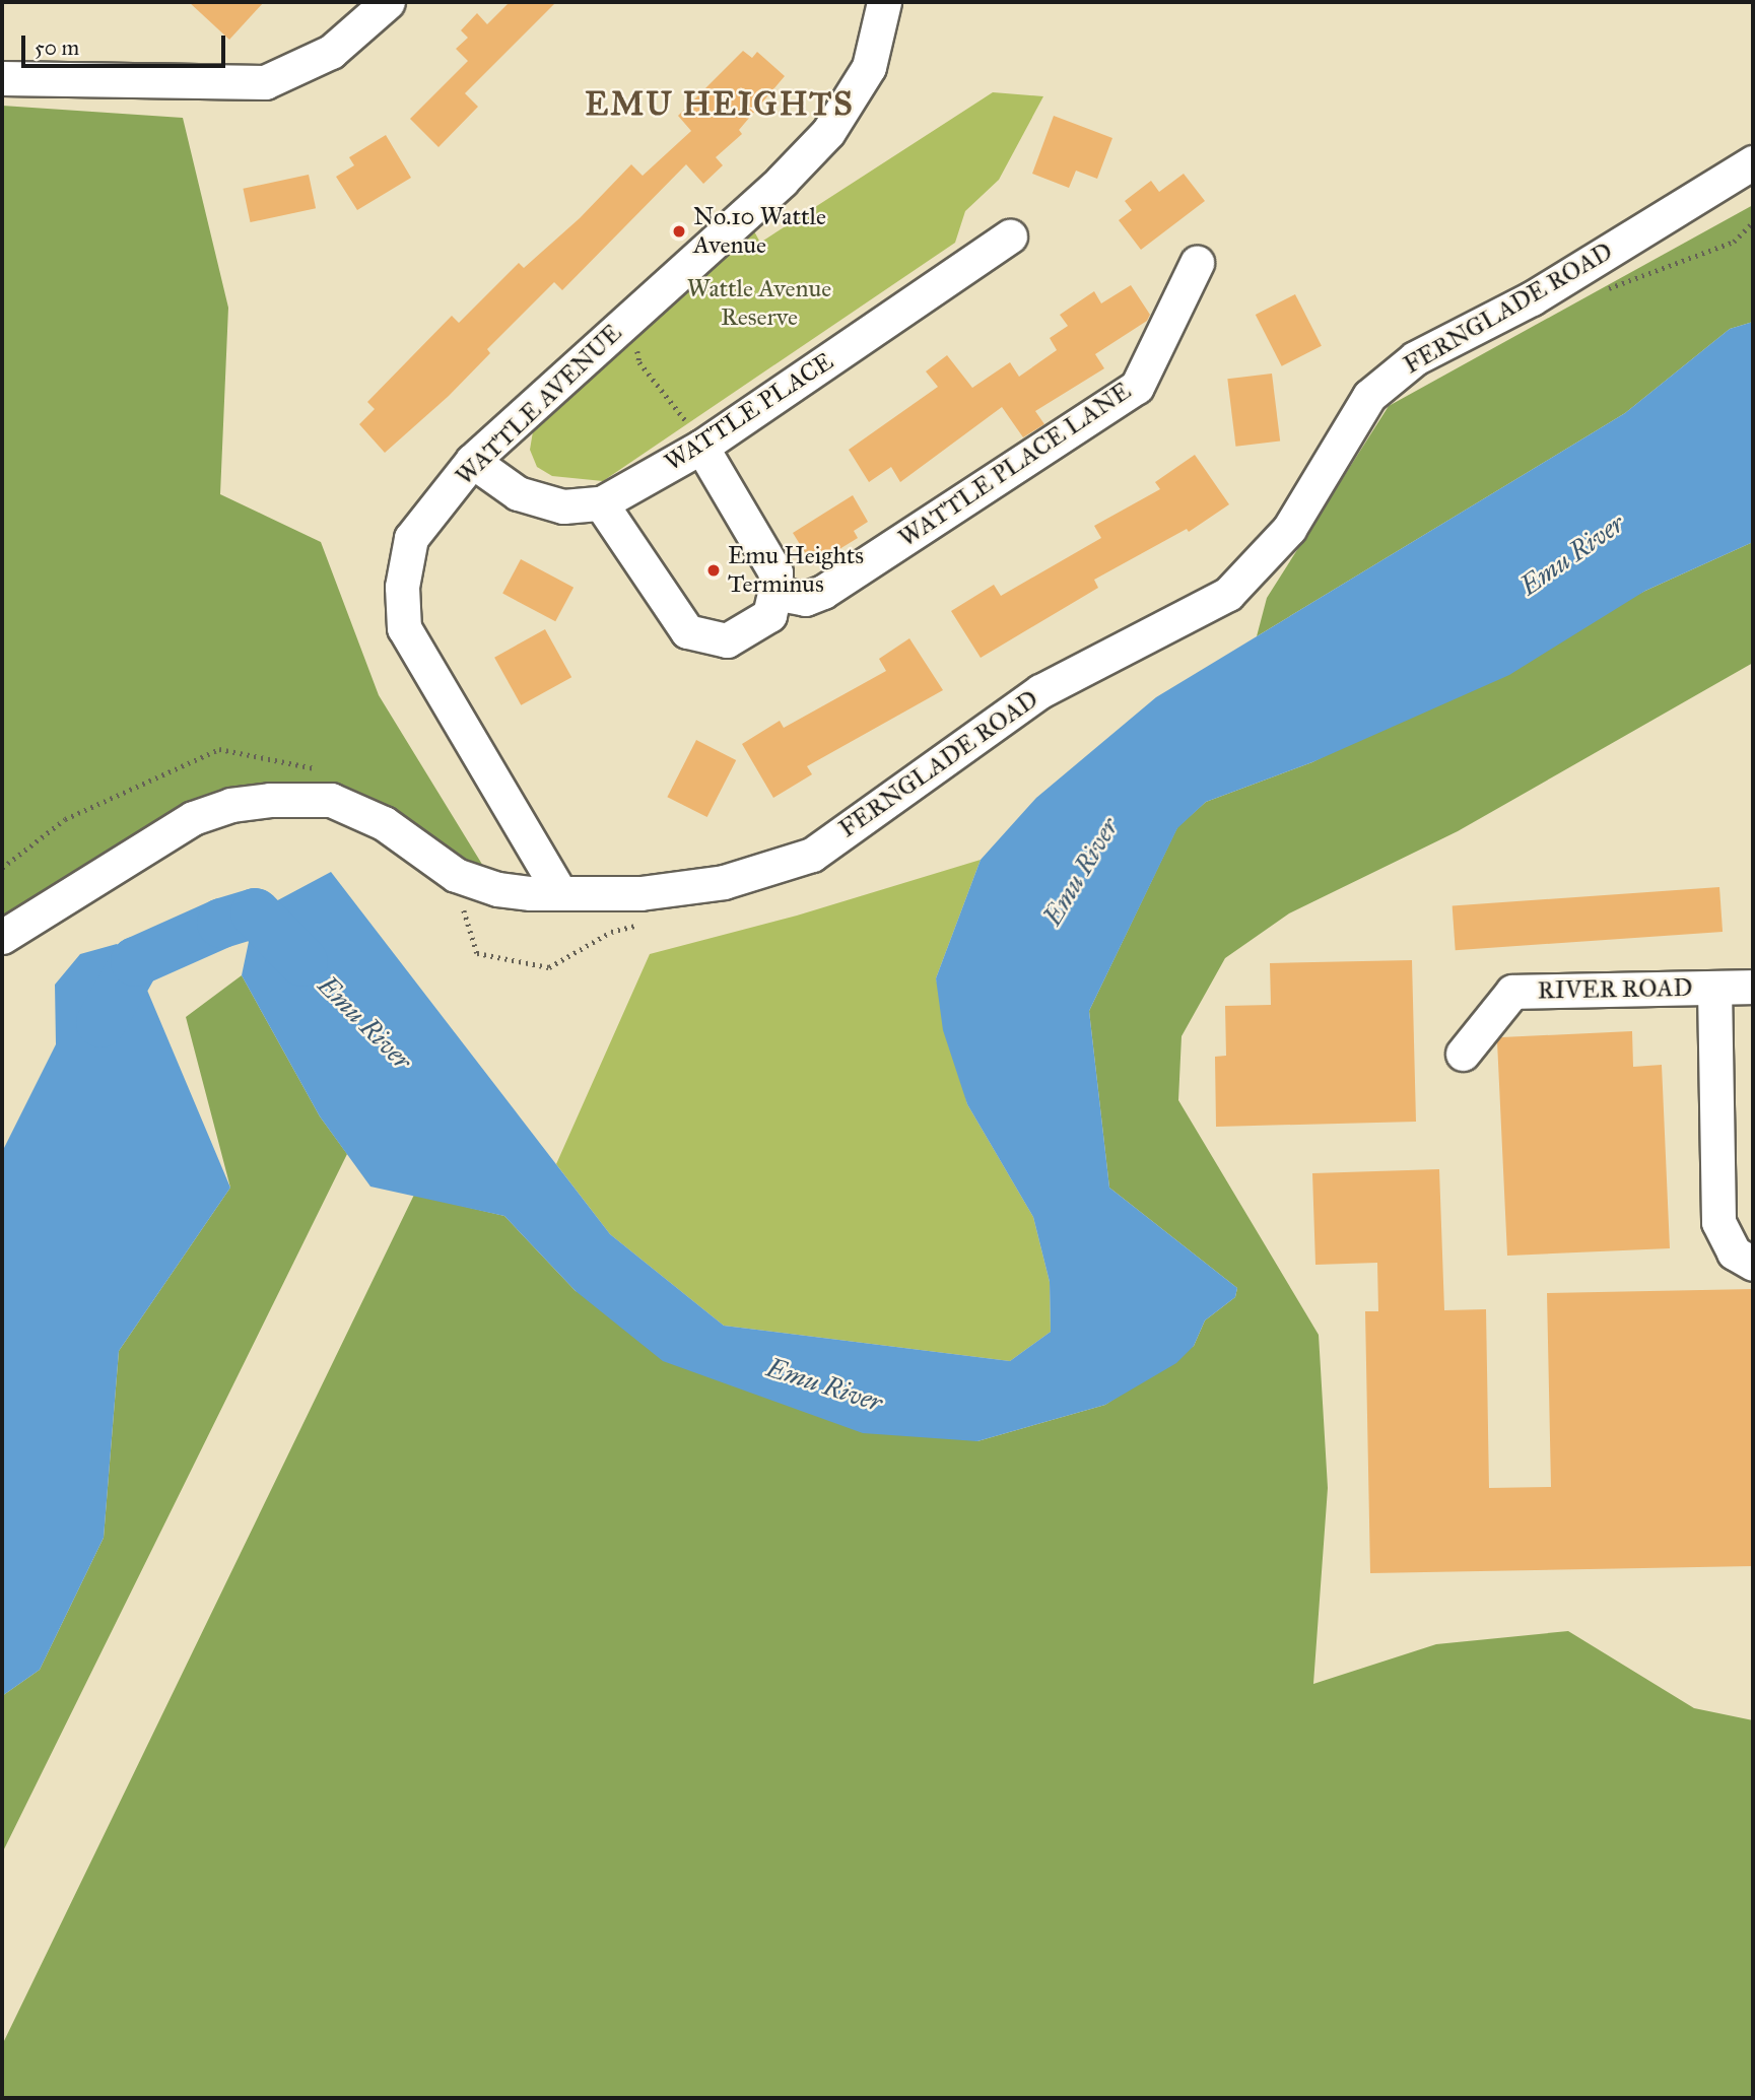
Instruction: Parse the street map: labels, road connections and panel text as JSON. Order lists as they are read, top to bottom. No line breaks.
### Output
{"streets":{"street":["FERNGLADE ROAD","WATTLE AVENUE","WATTLE PLACE","WATTLE PLACE LANE","RIVER ROAD"]},"crossings":[["FERNGLADE ROAD","WATTLE AVENUE"],["WATTLE AVENUE","WATTLE PLACE"]],"districts":["EMU HEIGHTS"],"water":["Emu River"],"parks":["Wattle Avenue Reserve"],"places":["No.10 Wattle Avenue","Emu Heights Terminus"],"scale_bar":"50 m"}
